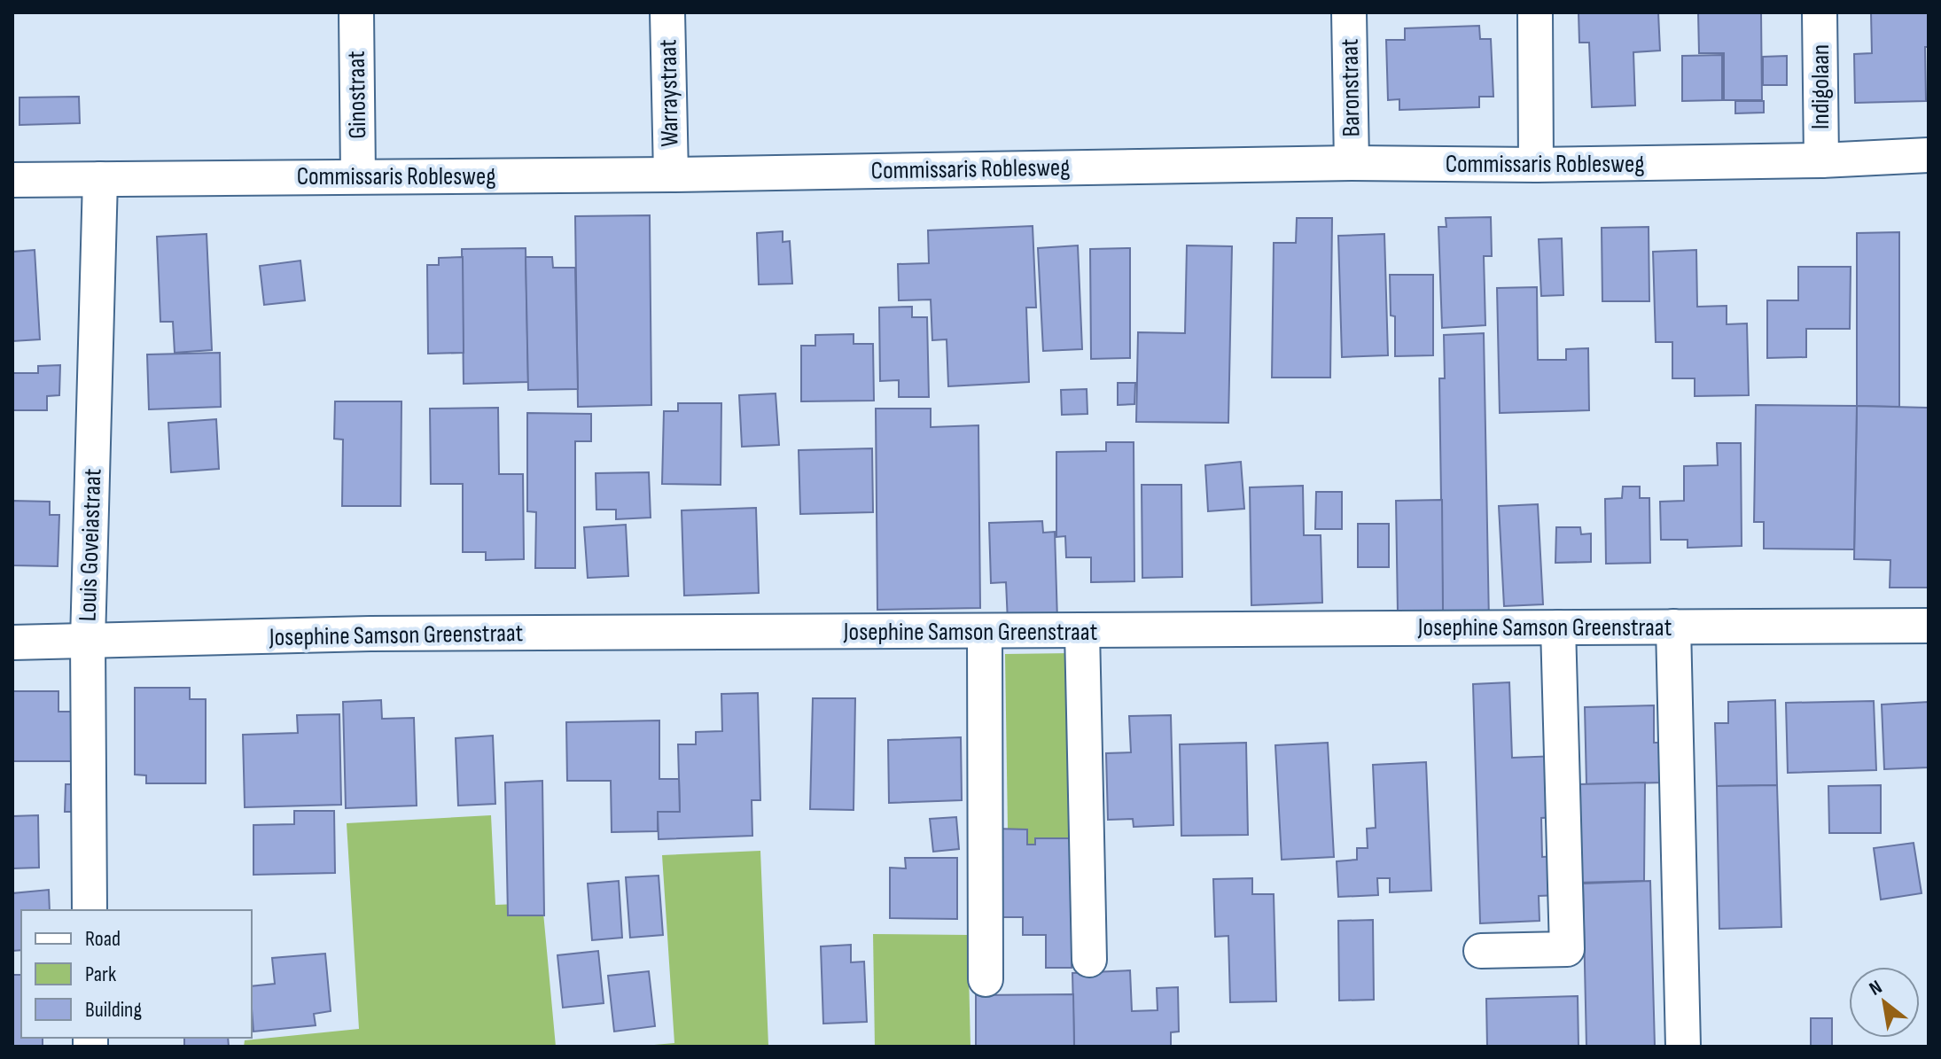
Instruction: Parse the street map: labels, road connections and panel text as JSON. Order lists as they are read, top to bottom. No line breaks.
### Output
{"streets":{"street":["Indigolaan","Baronstraat","Warraystraat","Ginostraat","Commissaris Roblesweg","Louis Goveiastraat","Josephine Samson Greenstraat"]},"crossings":[["Indigolaan","Commissaris Roblesweg"],["Baronstraat","Commissaris Roblesweg"],["Warraystraat","Commissaris Roblesweg"],["Ginostraat","Commissaris Roblesweg"],["Commissaris Roblesweg","Louis Goveiastraat"],["Louis Goveiastraat","Josephine Samson Greenstraat"]],"legend":["Road","Park","Building"],"north":"top left"}
